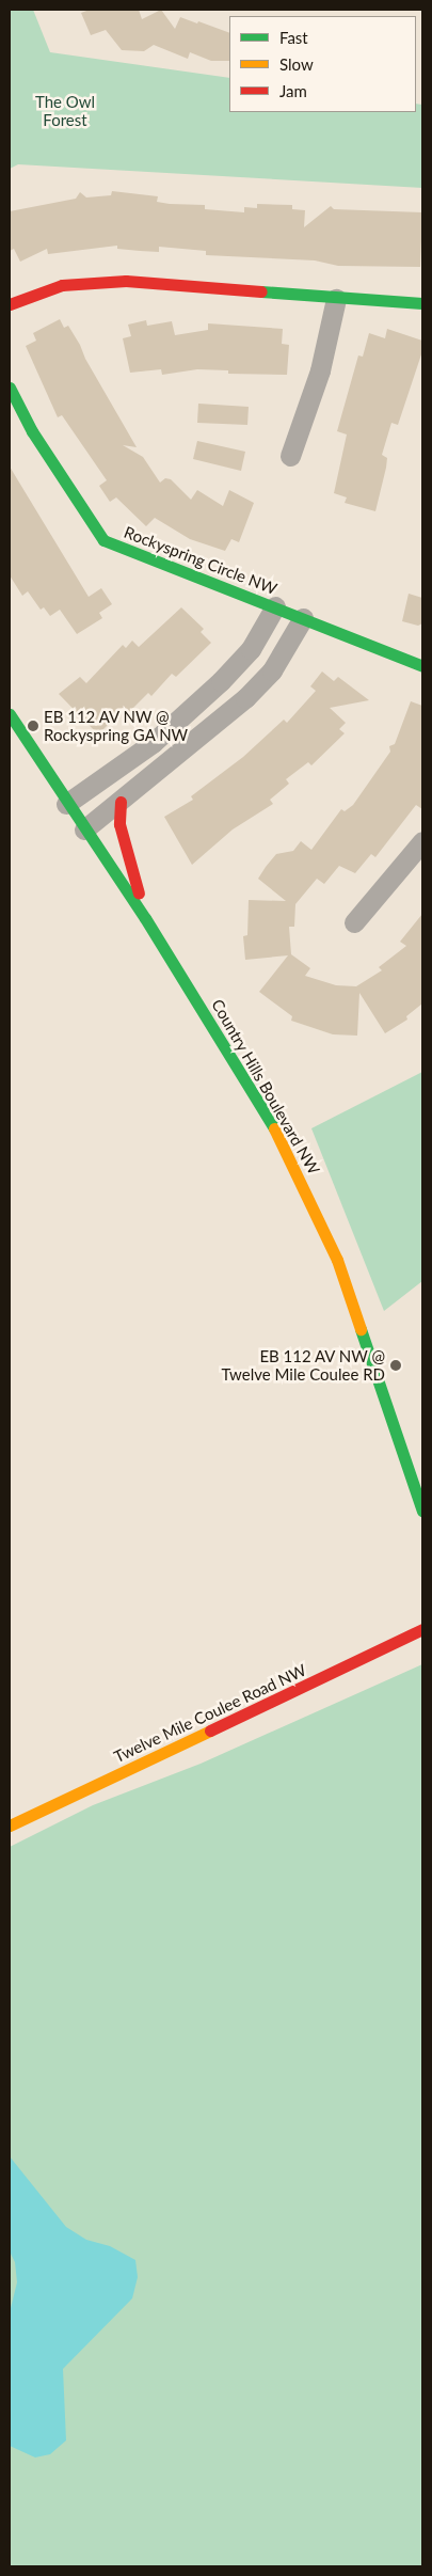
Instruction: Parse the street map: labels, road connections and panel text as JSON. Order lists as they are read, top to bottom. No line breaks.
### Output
{"streets":{"street":["Rockyspring Circle NW","Country Hills Boulevard NW","Twelve Mile Coulee Road NW"]},"parks":["The Owl Forest"],"places":["EB 112 AV NW @ Rockyspring GA NW","EB 112 AV NW @ Twelve Mile Coulee RD"],"legend":["Fast","Slow","Jam"]}
